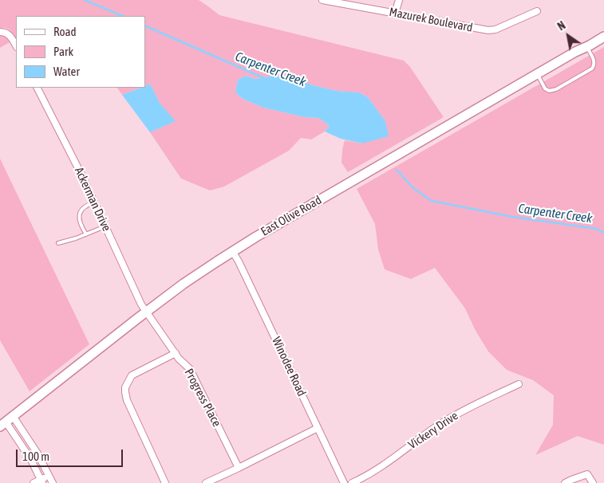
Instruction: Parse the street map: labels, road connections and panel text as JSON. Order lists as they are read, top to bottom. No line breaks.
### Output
{"streets":{"street":["Mazurek Boulevard","Ackerman Drive","East Olive Road","Winodee Road","Progress Place","Vickery Drive"]},"crossings":[["Ackerman Drive","East Olive Road"],["Ackerman Drive","Progress Place"],["East Olive Road","Winodee Road"],["East Olive Road","Progress Place"]],"water":["Carpenter Creek"],"legend":["Road","Park","Water"],"scale_bar":"100 m","north":"top left"}
